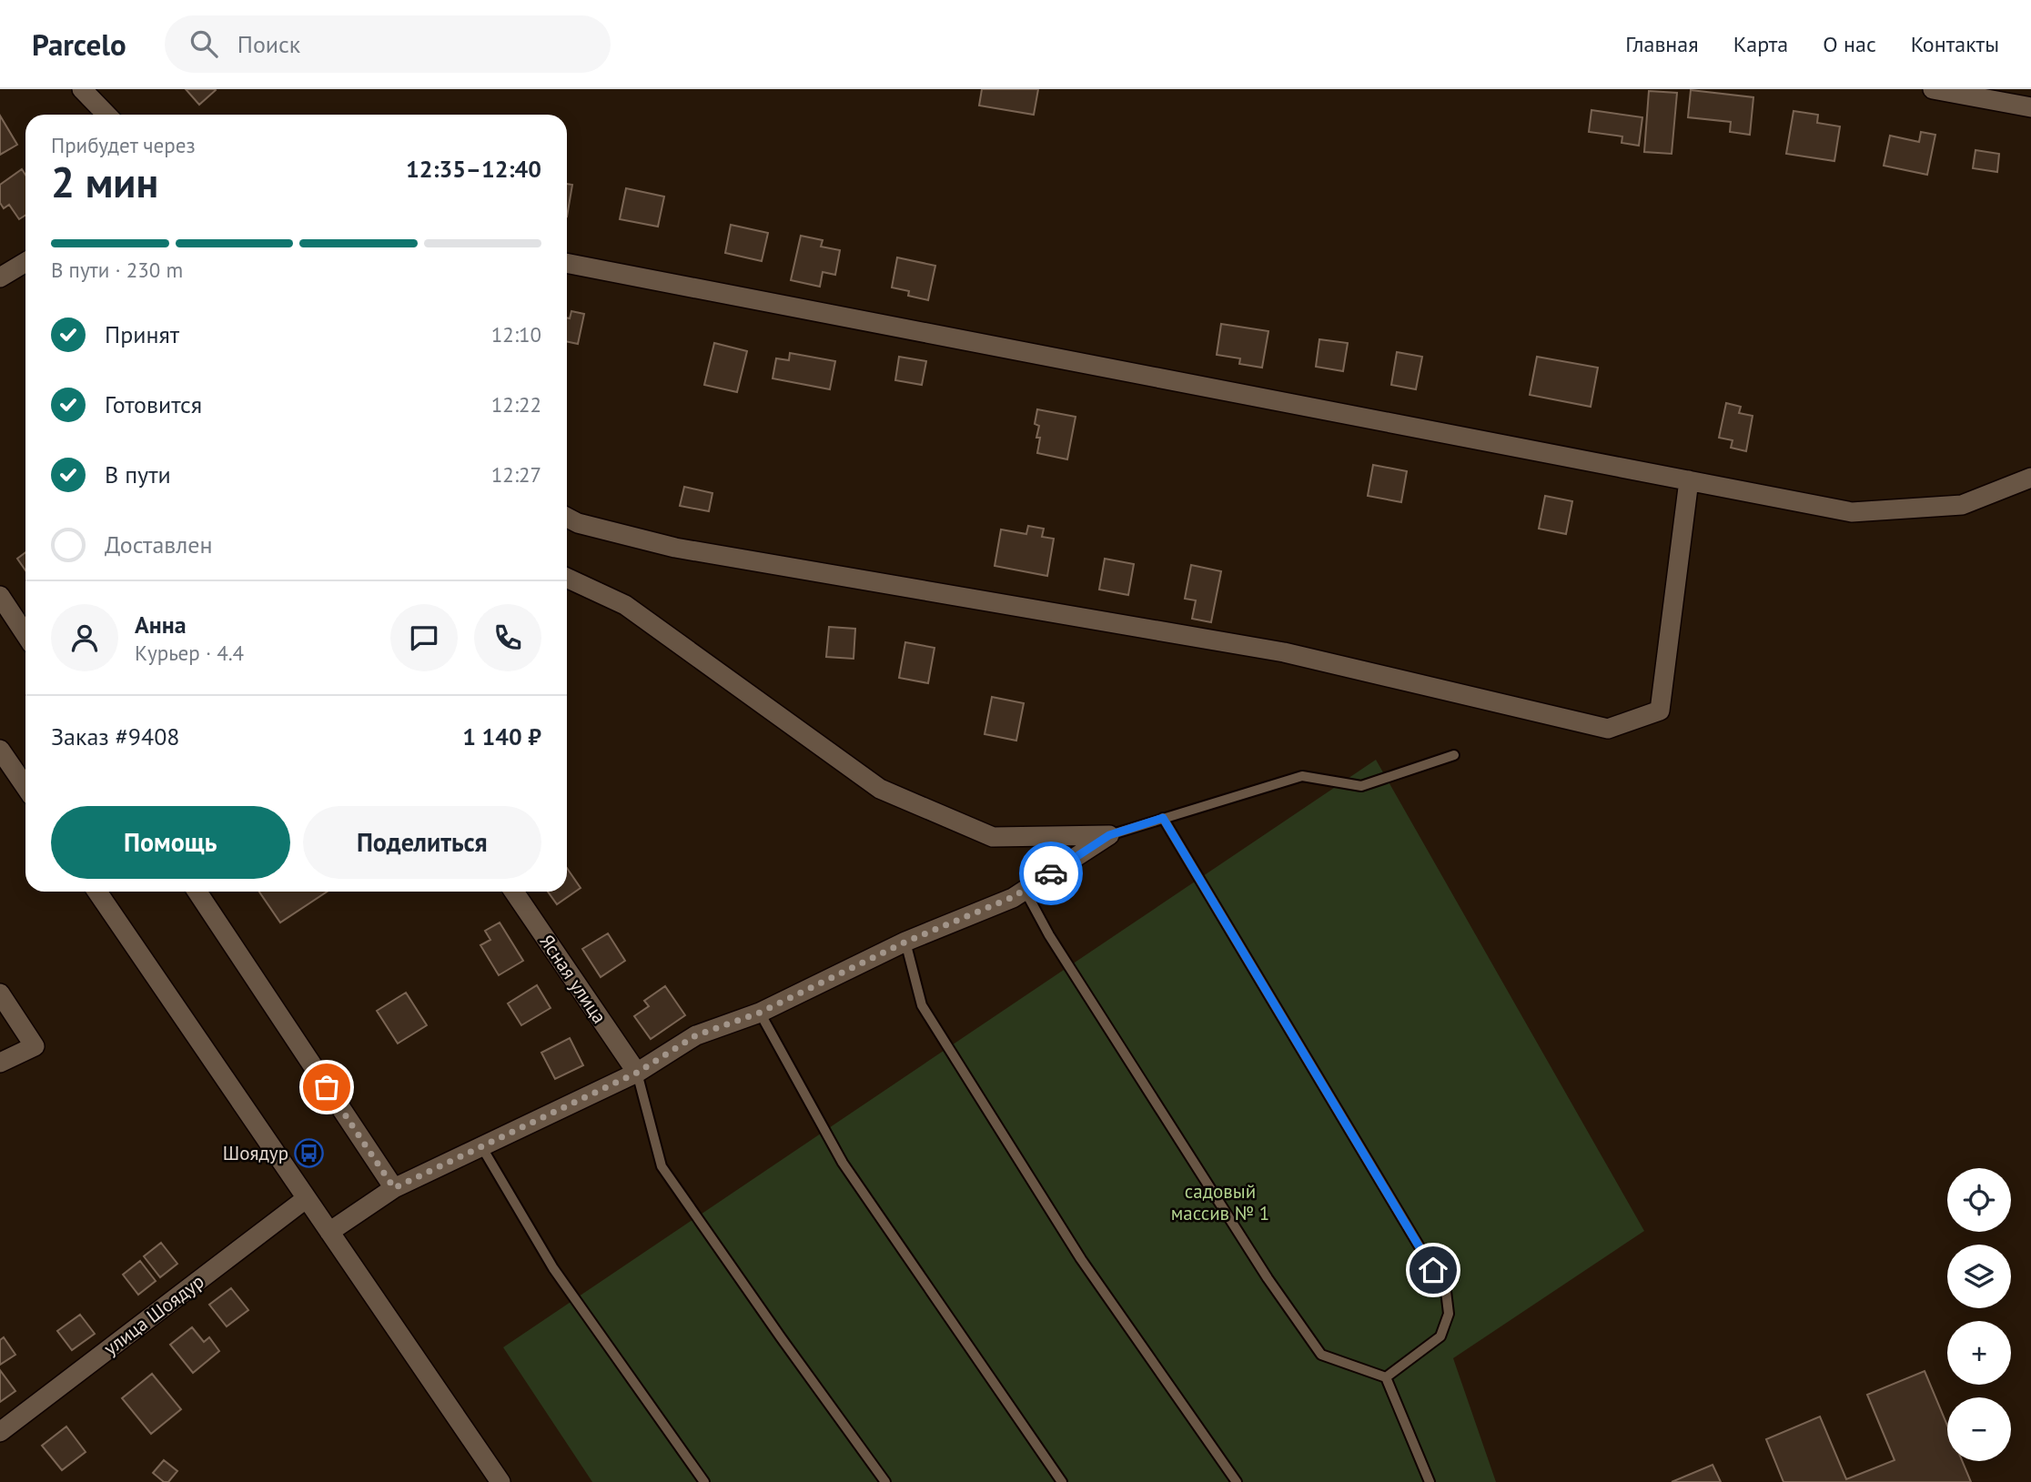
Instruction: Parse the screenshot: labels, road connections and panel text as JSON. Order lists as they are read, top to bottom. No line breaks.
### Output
{"streets":{"street":["Ясная улица","улица Шоядур"]},"parks":["садовый массив № 1"],"places":{"bus stop":["Шоядур"]},"page":{"header":"Parcelo","search":"Поиск","nav":["Главная","Карта","О нас","Контакты"],"heading":["2 мин","Прибудет через","12:35–12:40"],"panel":["Анна","Курьер · 4.4","Заказ #9408","1 140 ₽"],"bar":"В пути · 230 m","list":[["Принят","12:10"],["Готовится","12:22"],["В пути","12:27"],"Доставлен"],"buttons":["Помощь","Поделиться"],"map_buttons":["+","−"]}}
